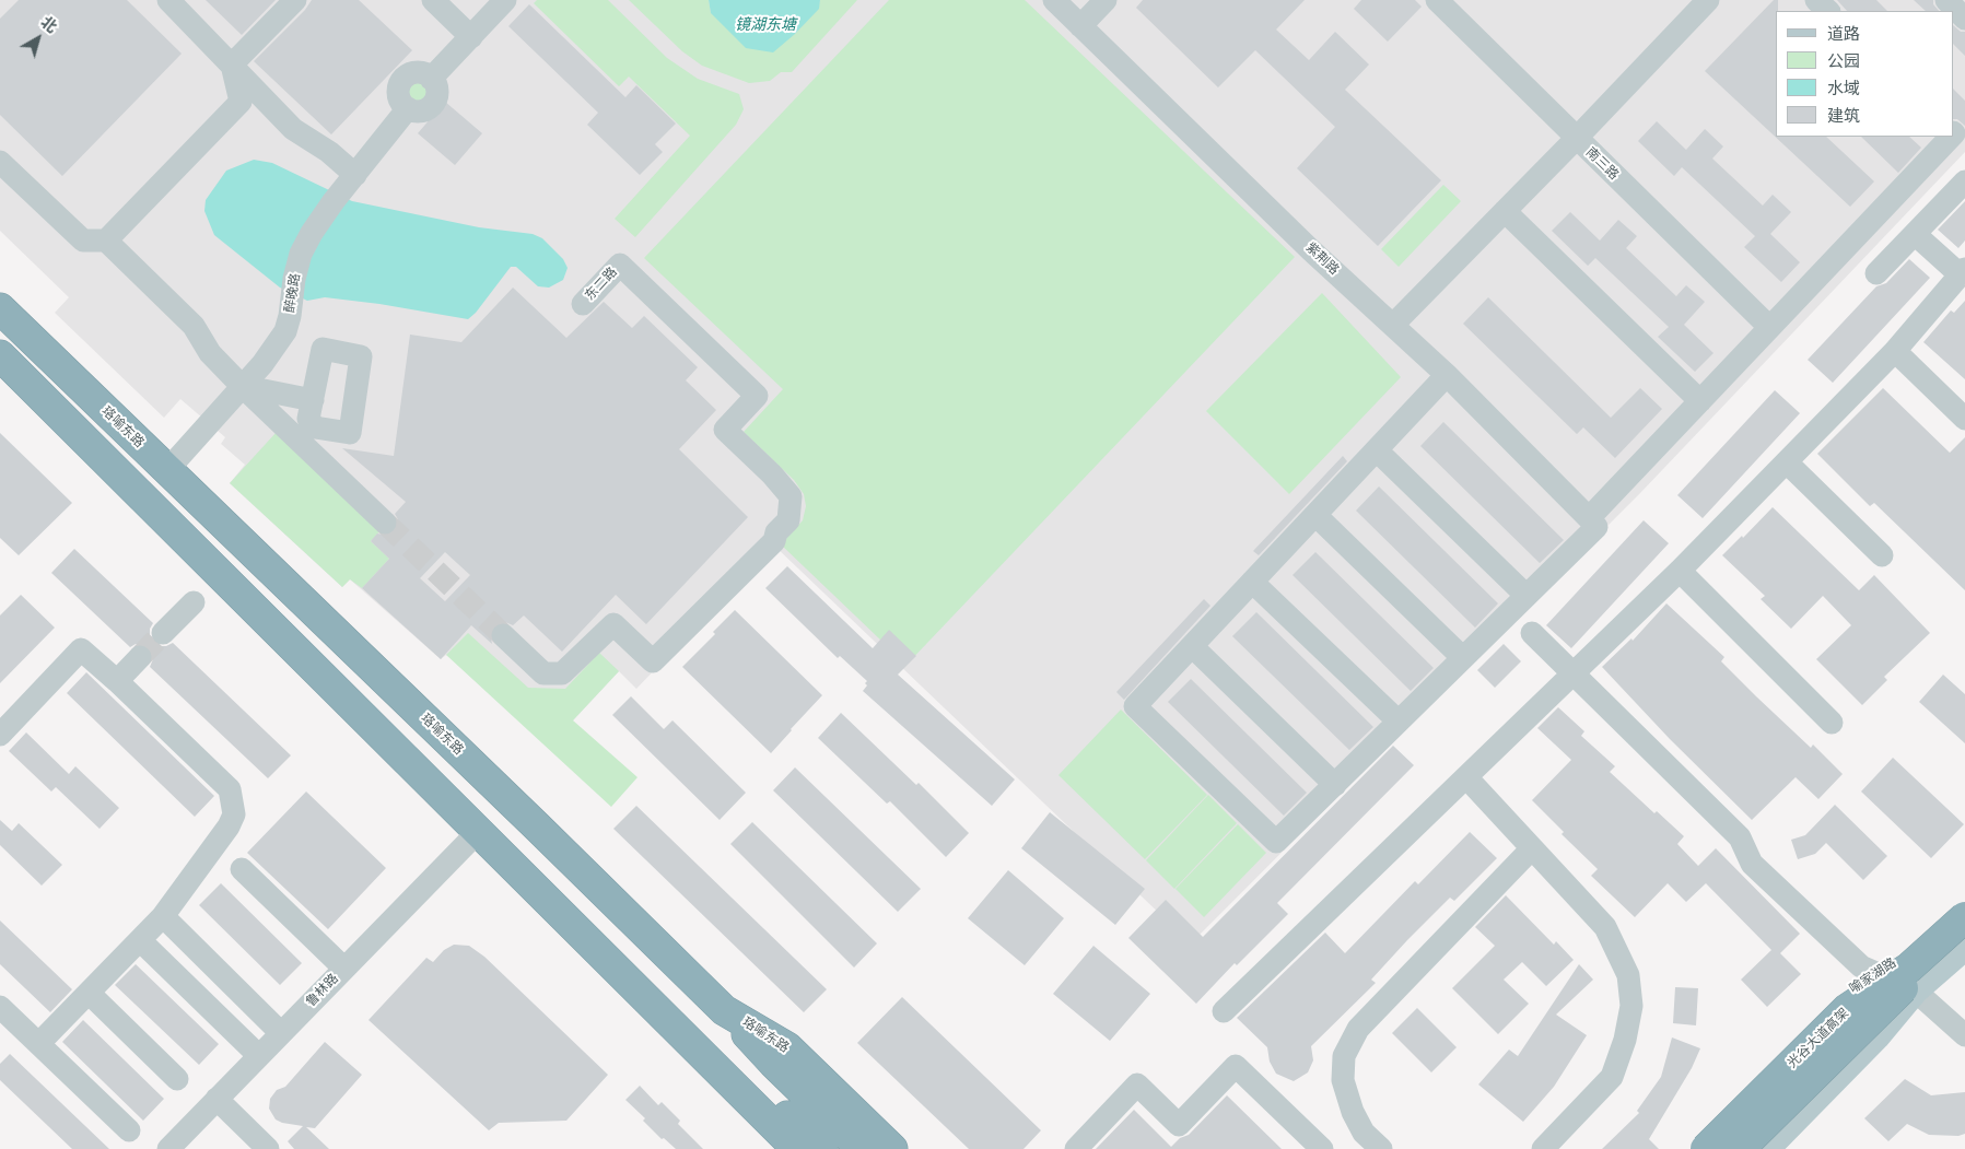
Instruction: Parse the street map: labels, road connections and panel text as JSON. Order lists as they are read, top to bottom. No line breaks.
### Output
{"streets":{"highway":["珞喻东路","光谷大道高架"],"main road":["喻家湖路"],"street":["南三路","紫荆路","东二路","醉晚路","鲁林路"]},"crossings":[["醉晚路","珞喻东路"]],"water":["镜湖东塘"],"legend":["道路","公园","水域","建筑"],"north":"top right"}
